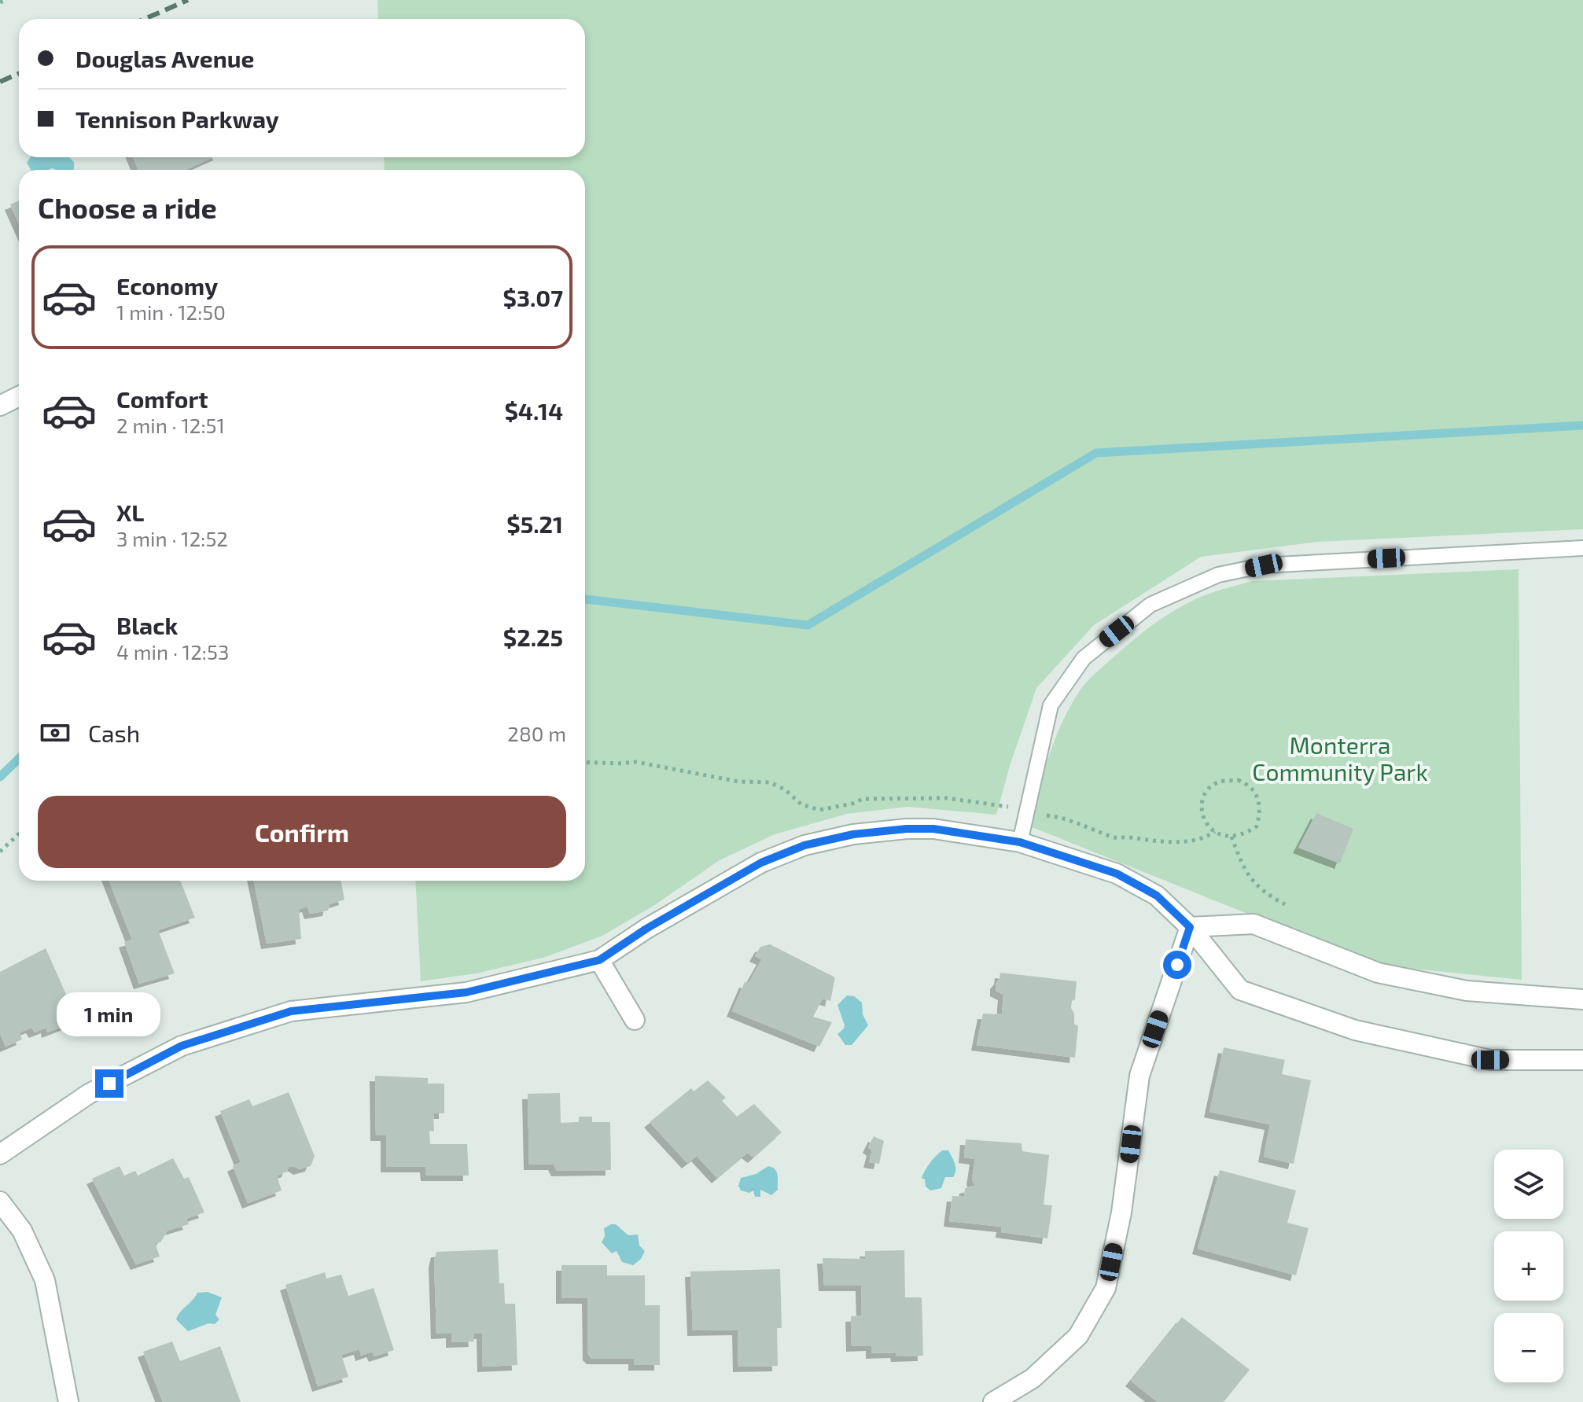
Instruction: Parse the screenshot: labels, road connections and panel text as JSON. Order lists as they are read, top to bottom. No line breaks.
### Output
{"parks":["Monterra Community Park"],"page":{"banner":["Douglas Avenue","Tennison Parkway"],"heading":"Choose a ride","list":[{"name":"Economy","note":"1 min · 12:50","value":"$3.07"},{"name":"Comfort","note":"2 min · 12:51","value":"$4.14"},{"name":"XL","note":"3 min · 12:52","value":"$5.21"},{"name":"Black","note":"4 min · 12:53","value":"$2.25"}],"pay":["Cash","280 m"],"buttons":"Confirm","bubble":"1 min","map_buttons":["+","−"]}}
